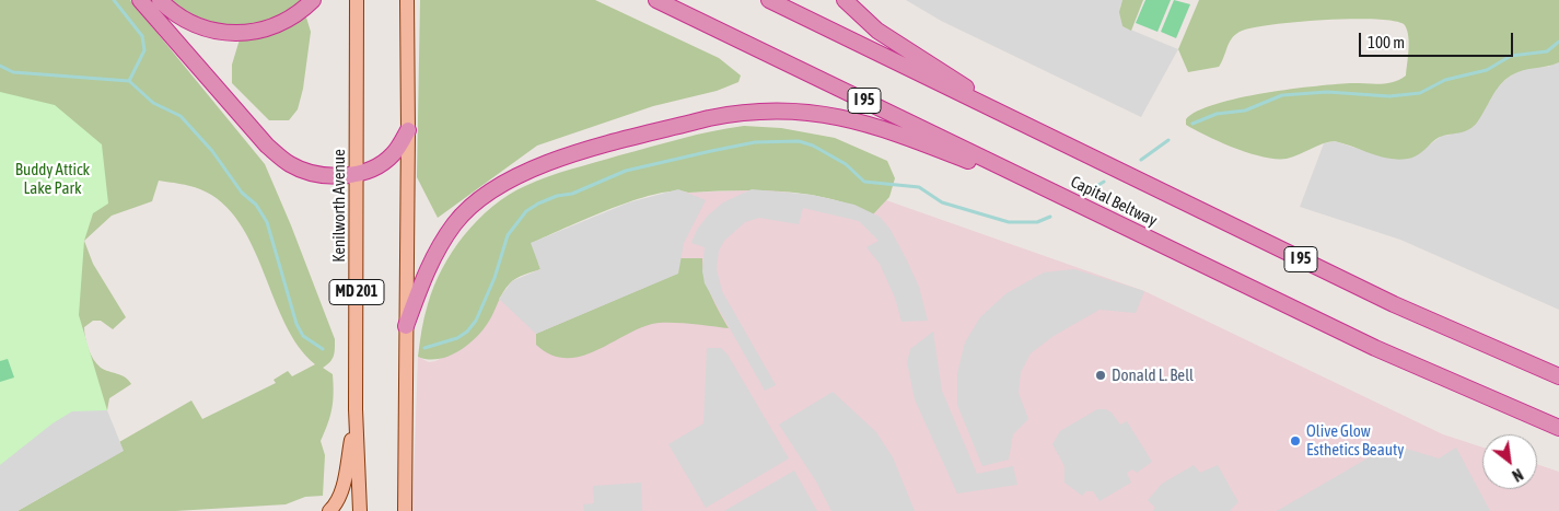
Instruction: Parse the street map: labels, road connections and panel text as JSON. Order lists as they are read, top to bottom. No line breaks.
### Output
{"streets":{"highway":["I 95","Capital Beltway"],"main road":["Kenilworth Avenue","MD 201"]},"parks":["Buddy Attick Lake Park"],"places":["Donald L. Bell","Olive Glow Esthetics Beauty"],"scale_bar":"100 m","north":"bottom right"}
